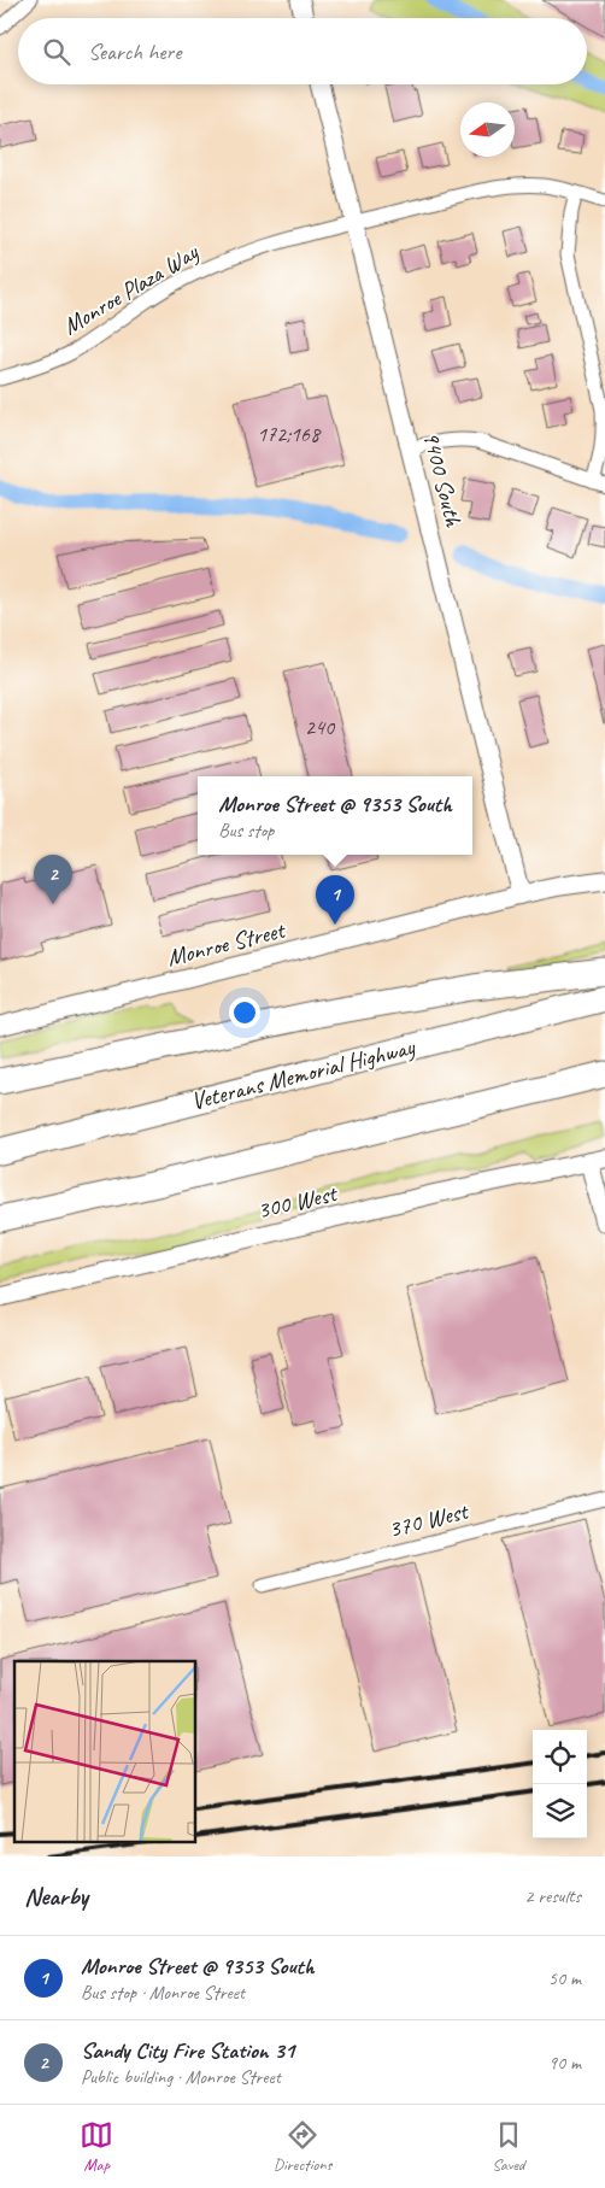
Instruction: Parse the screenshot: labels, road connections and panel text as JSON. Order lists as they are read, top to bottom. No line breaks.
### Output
{"streets":{"highway":["Veterans Memorial Highway"],"street":["Monroe Plaza Way","9400 South","Monroe Street","300 West","370 West"]},"crossings":[["Monroe Plaza Way","9400 South"],["9400 South","Monroe Street"]],"house_numbers":["172;168","240"],"north":"left","page":{"search":"Search here","popup":["Monroe Street @ 9353 South","Bus stop"],"pins":["2","1"],"heading":["Nearby","2 results"],"list":[{"mark":"1","name":"Monroe Street @ 9353 South","note":"Bus stop · Monroe Street","value":"50 m"},{"mark":"2","name":"Sandy City Fire Station 31","note":"Public building · Monroe Street","value":"90 m"}],"nav":["Map","Directions","Saved"]}}
